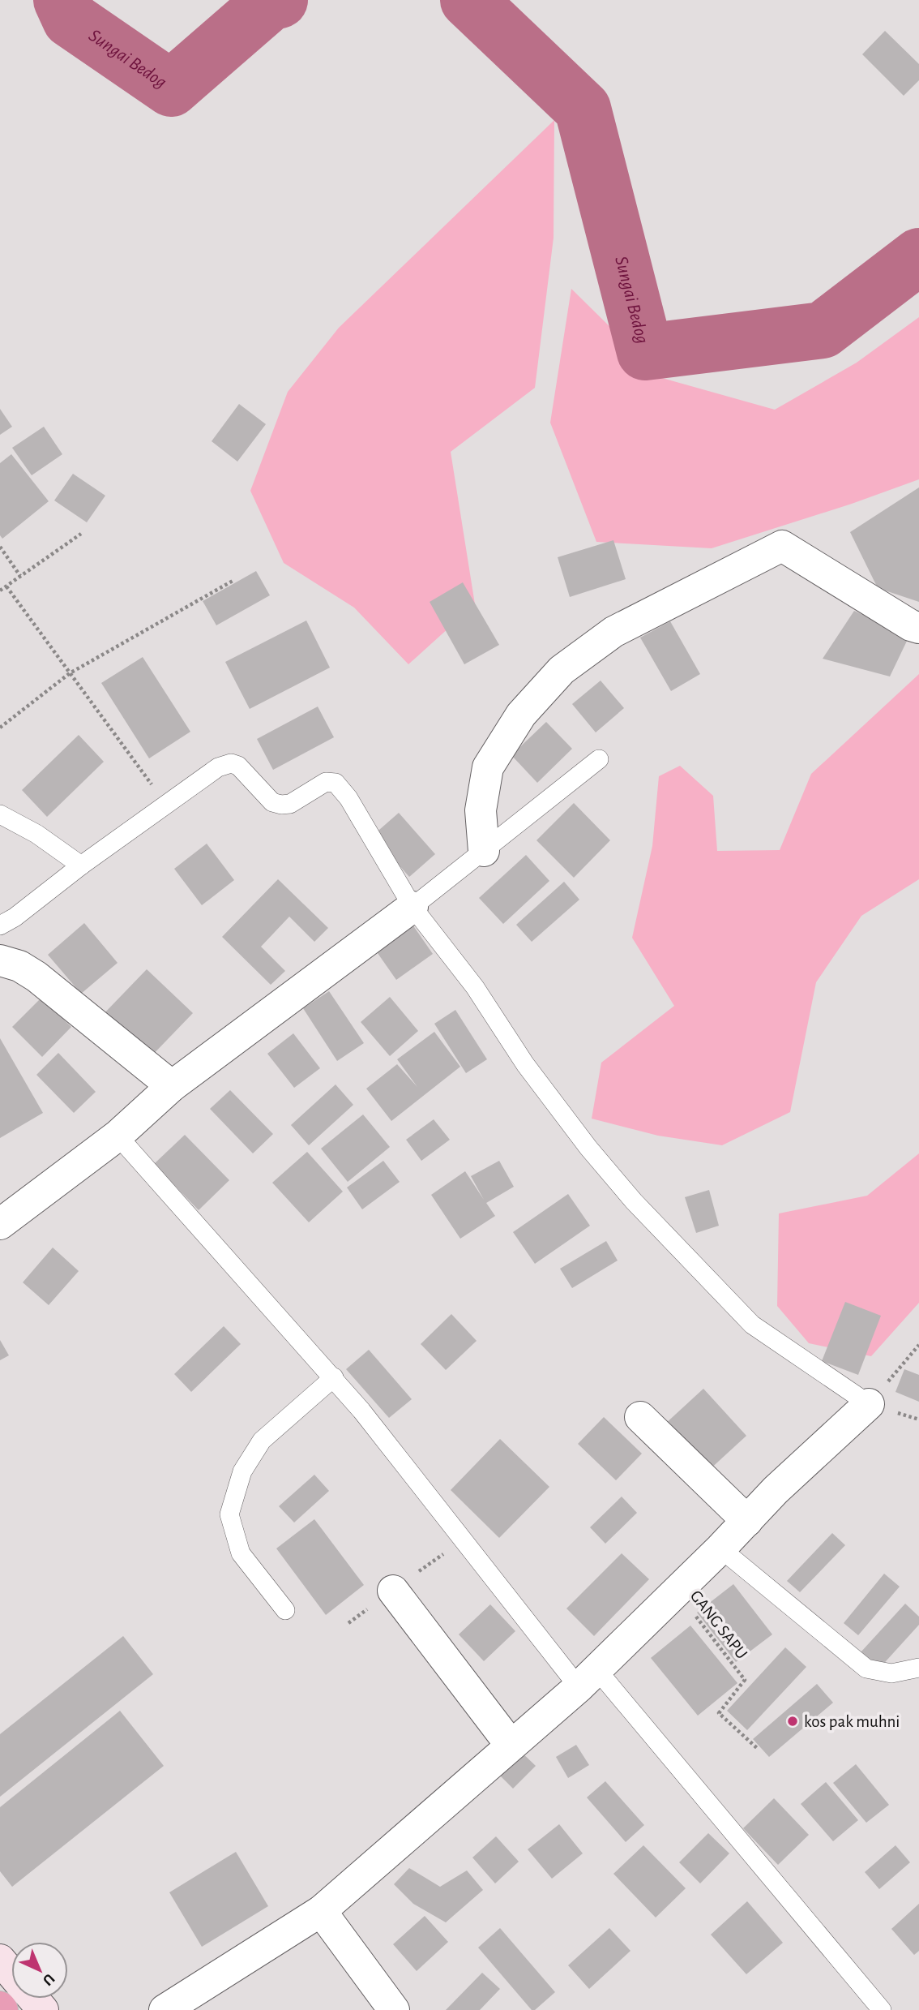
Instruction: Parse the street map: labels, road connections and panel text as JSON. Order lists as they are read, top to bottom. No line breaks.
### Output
{"streets":{"path":["GANG SAPU"]},"water":["Sungai Bedog"],"places":["kos pak muhni"],"north":"bottom right"}
